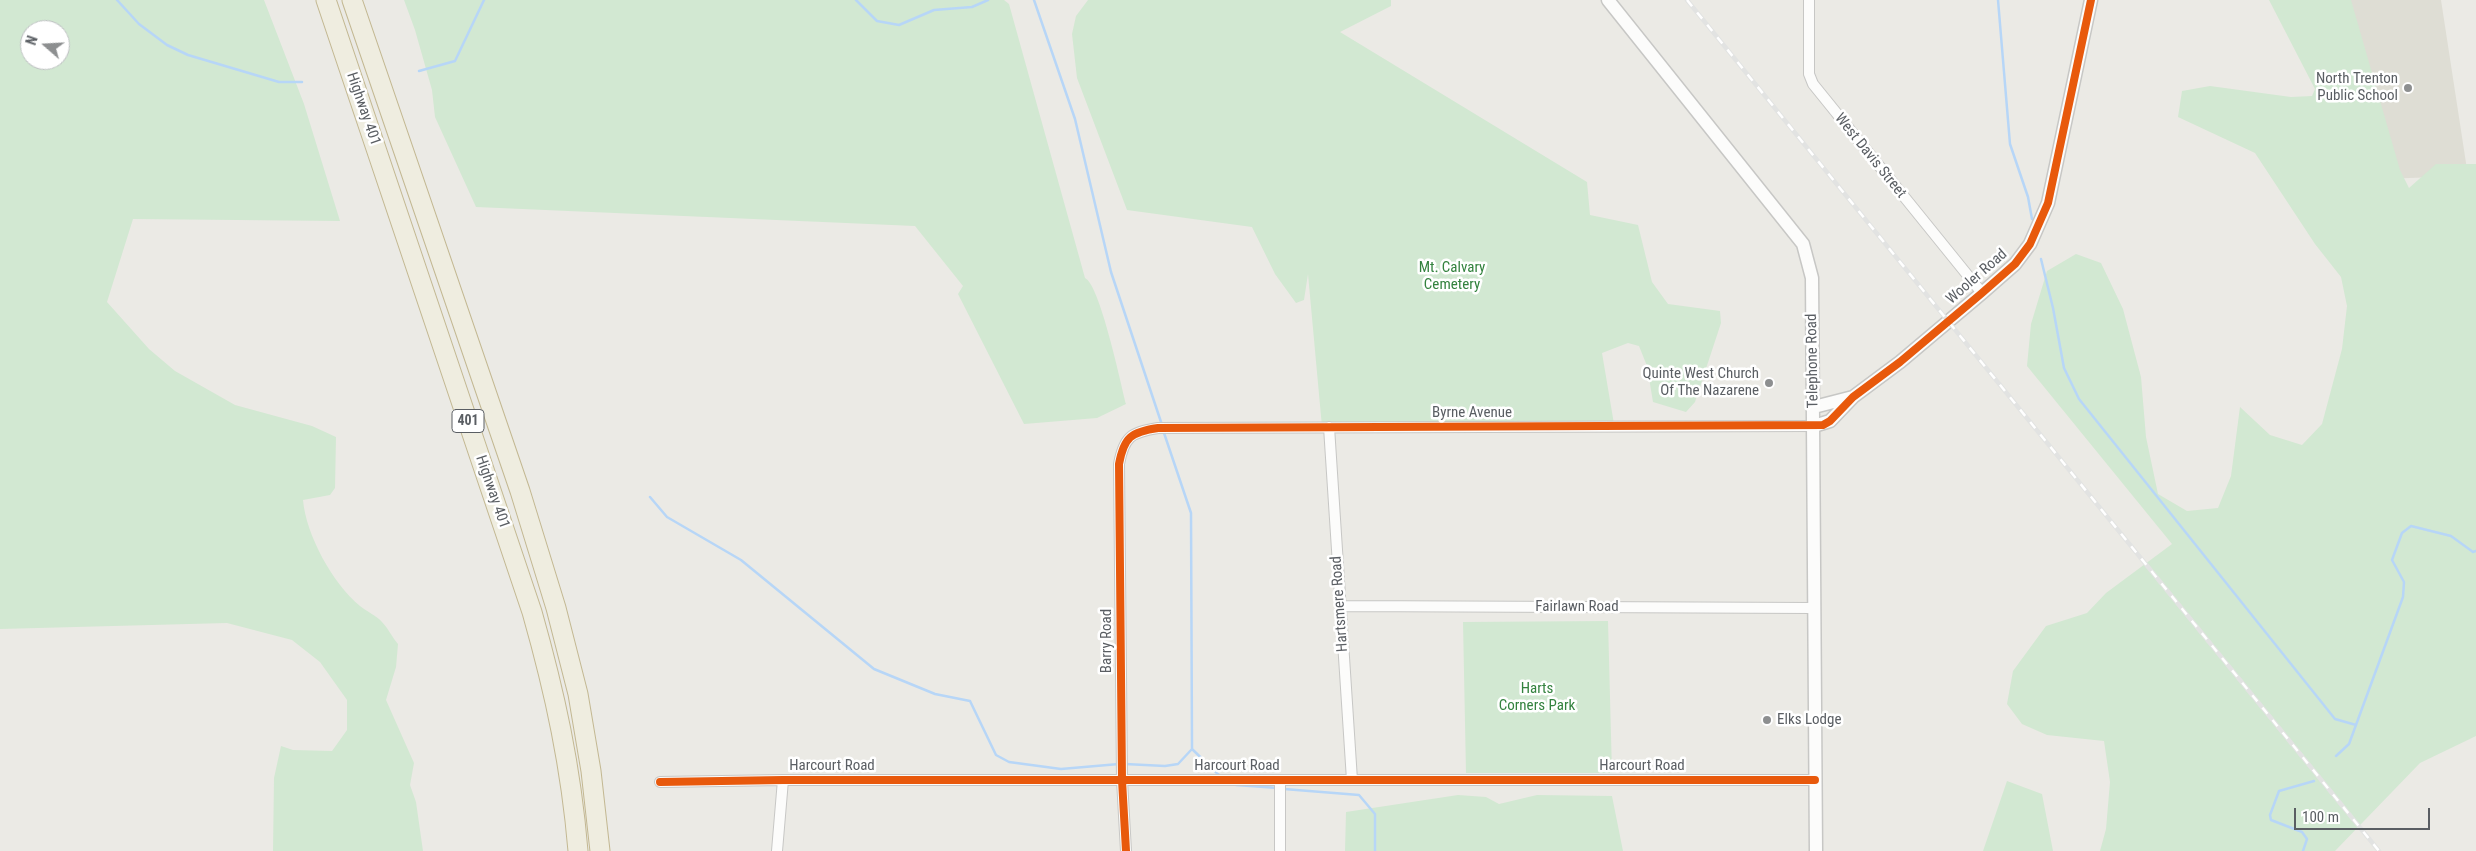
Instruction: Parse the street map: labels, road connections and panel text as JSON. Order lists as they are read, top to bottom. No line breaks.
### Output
{"streets":{"highway":["Highway 401","401"],"street":["West Davis Street","Wooler Road","Telephone Road","Byrne Avenue","Hartsmere Road","Fairlawn Road","Barry Road","Harcourt Road"]},"crossings":[["West Davis Street","Wooler Road"],["Wooler Road","Telephone Road"],["Wooler Road","Byrne Avenue"],["Telephone Road","Byrne Avenue"],["Telephone Road","Fairlawn Road"],["Telephone Road","Harcourt Road"],["Byrne Avenue","Hartsmere Road"],["Byrne Avenue","Barry Road"],["Hartsmere Road","Fairlawn Road"],["Hartsmere Road","Harcourt Road"],["Barry Road","Harcourt Road"]],"parks":["Mt. Calvary Cemetery","Harts Corners Park"],"places":["North Trenton Public School","Quinte West Church Of The Nazarene","Elks Lodge"],"scale_bar":"100 m","north":"left"}
